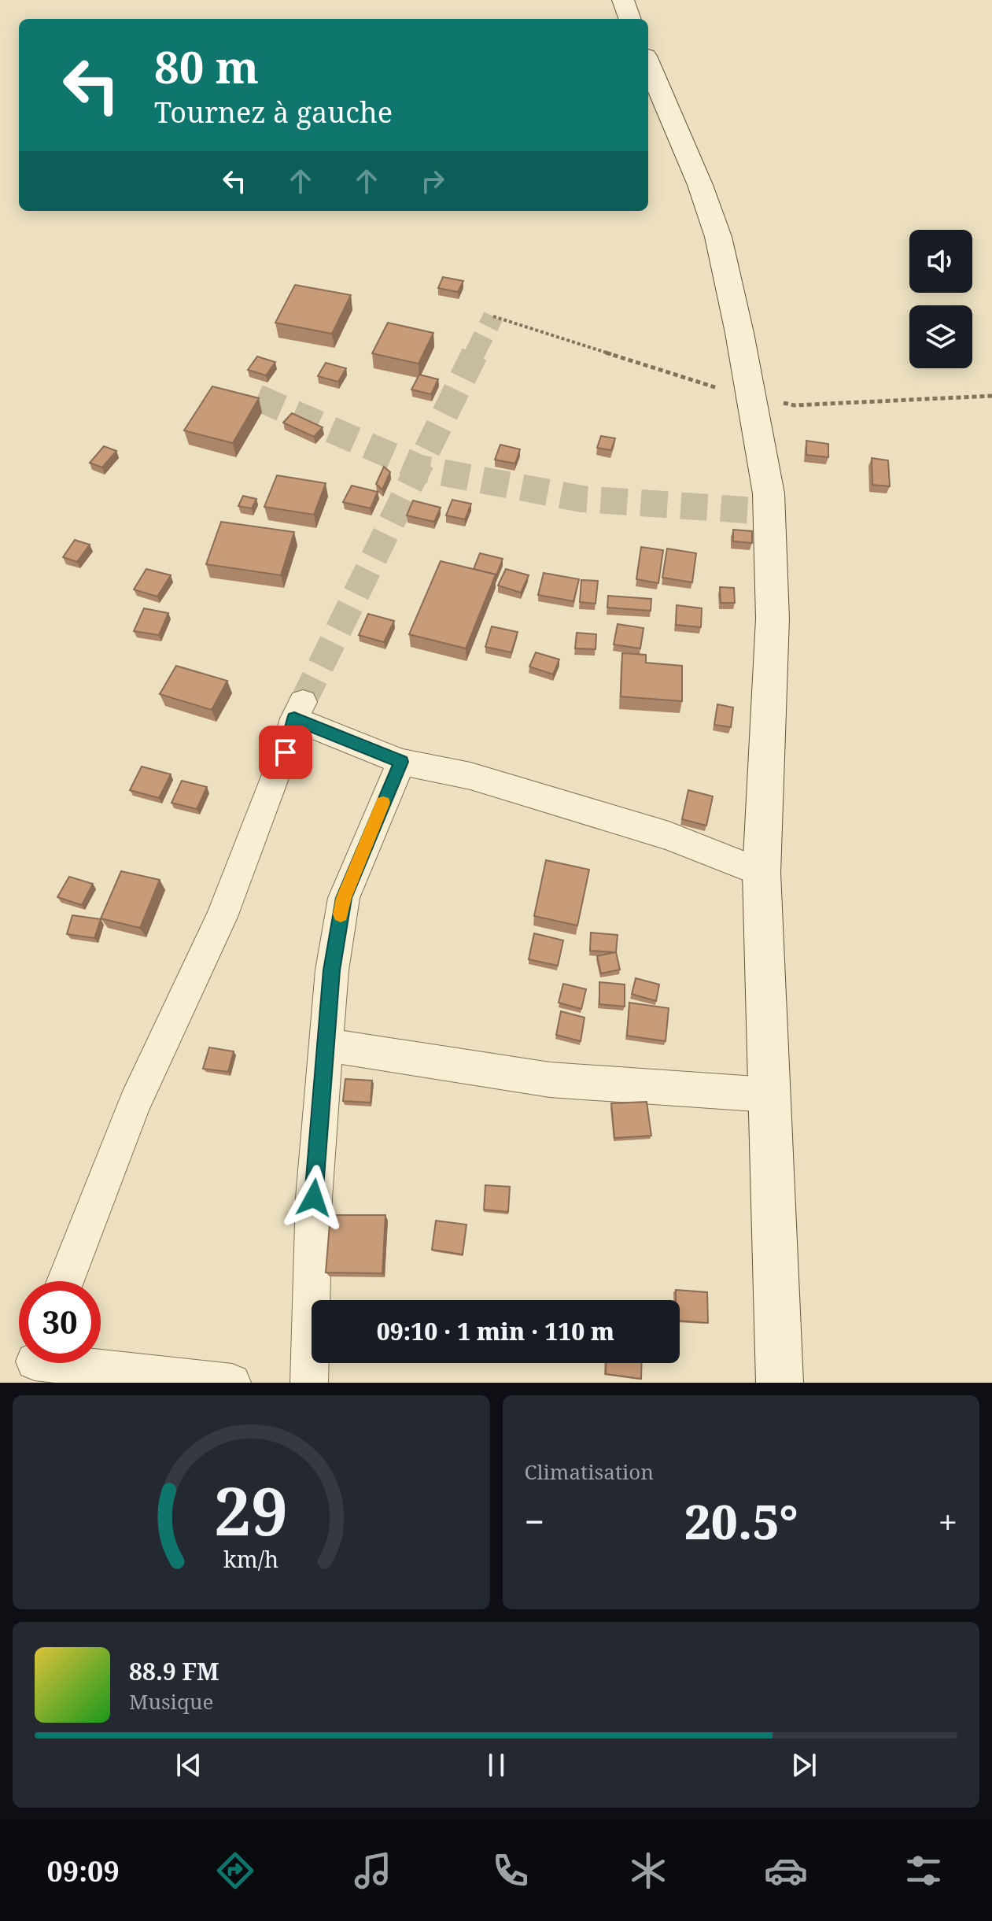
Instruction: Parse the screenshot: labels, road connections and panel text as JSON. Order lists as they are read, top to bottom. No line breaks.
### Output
{"page":{"turn":["80 m","Tournez à gauche"],"limit":"30","trip":"09:10 · 1 min · 110 m","tile":"Climatisation","heat":["−","20.5°","+"],"song":["88.9 FM","Musique"],"tabs":"09:09","gauge":["29","km/h"]}}
